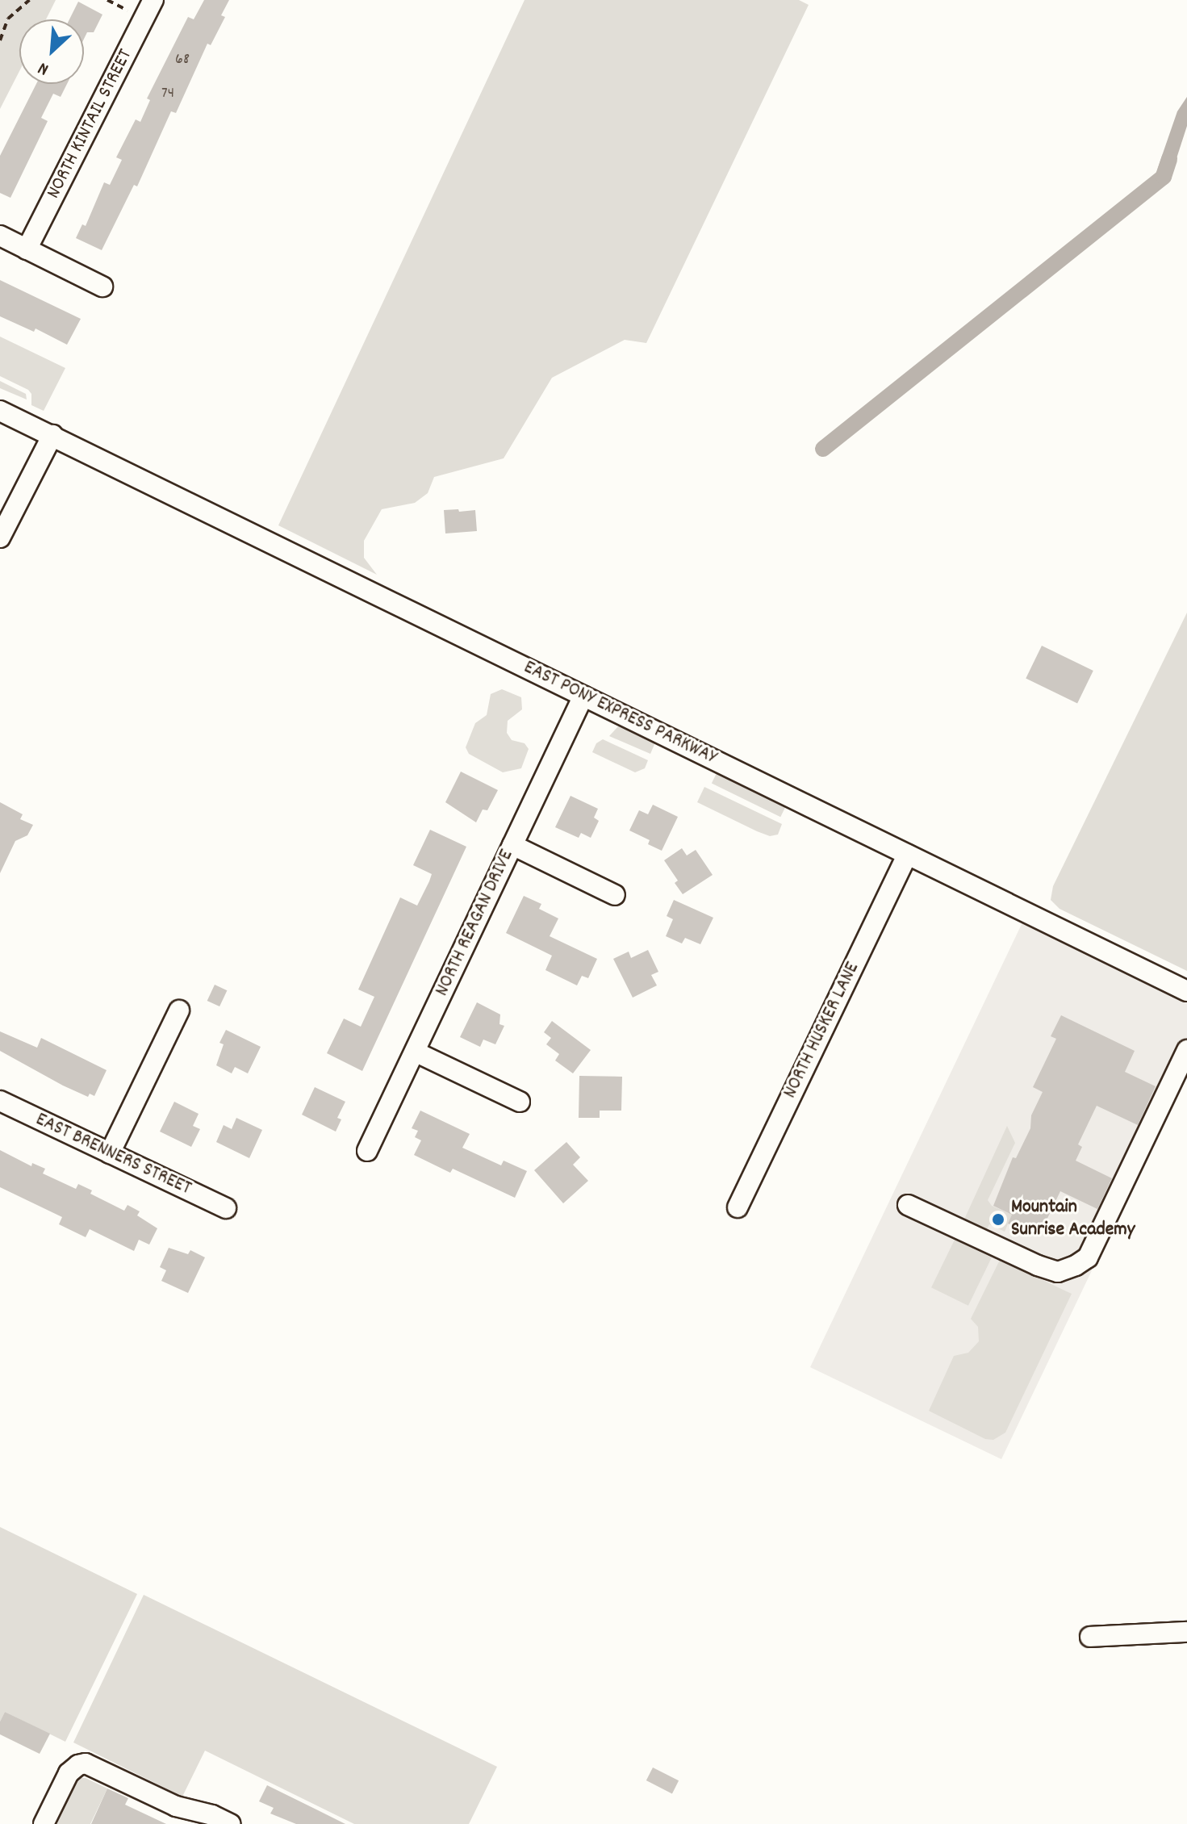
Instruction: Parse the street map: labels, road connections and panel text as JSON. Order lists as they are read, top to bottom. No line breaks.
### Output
{"streets":{"street":["NORTH KINTAIL STREET","EAST PONY EXPRESS PARKWAY","NORTH REAGAN DRIVE","NORTH HUSKER LANE","EAST BRENNERS STREET"]},"crossings":[["EAST PONY EXPRESS PARKWAY","NORTH REAGAN DRIVE"],["EAST PONY EXPRESS PARKWAY","NORTH HUSKER LANE"]],"places":["Mountain Sunrise Academy"],"house_numbers":["68","74"],"north":"bottom left"}
